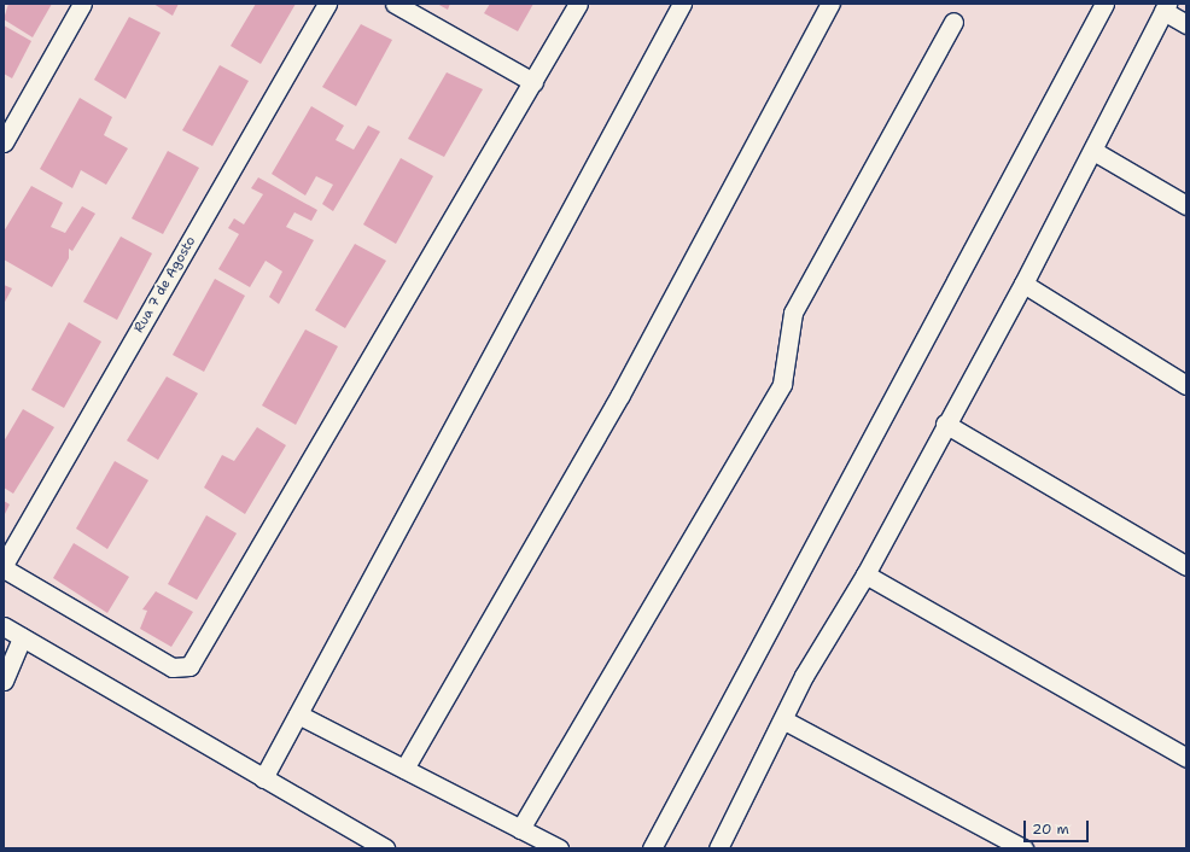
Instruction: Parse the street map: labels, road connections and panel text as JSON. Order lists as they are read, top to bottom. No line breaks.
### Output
{"streets":{"street":["Rua 7 de Agosto"]},"scale_bar":"20 m"}
